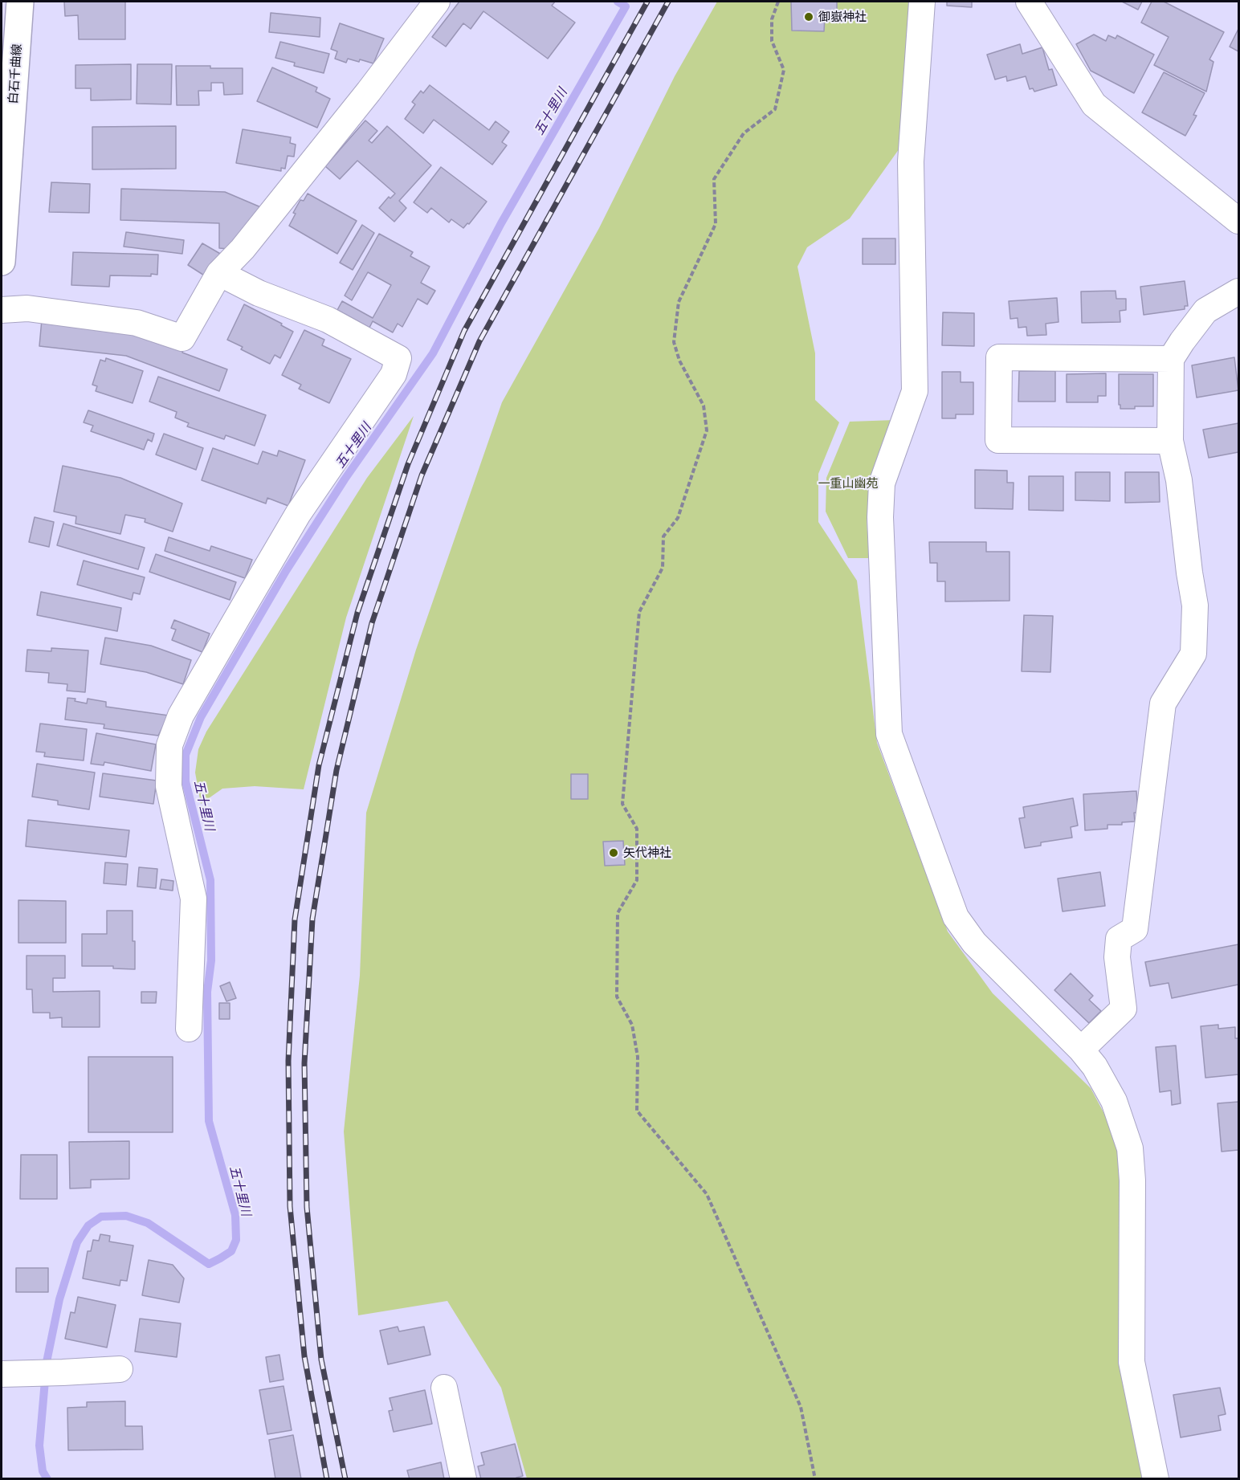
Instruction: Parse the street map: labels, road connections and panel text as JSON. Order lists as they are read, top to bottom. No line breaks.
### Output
{"streets":{"main road":["白石千曲線"]},"water":["五十里川"],"parks":["一重山幽苑"],"places":["御嶽神社","矢代神社"]}
